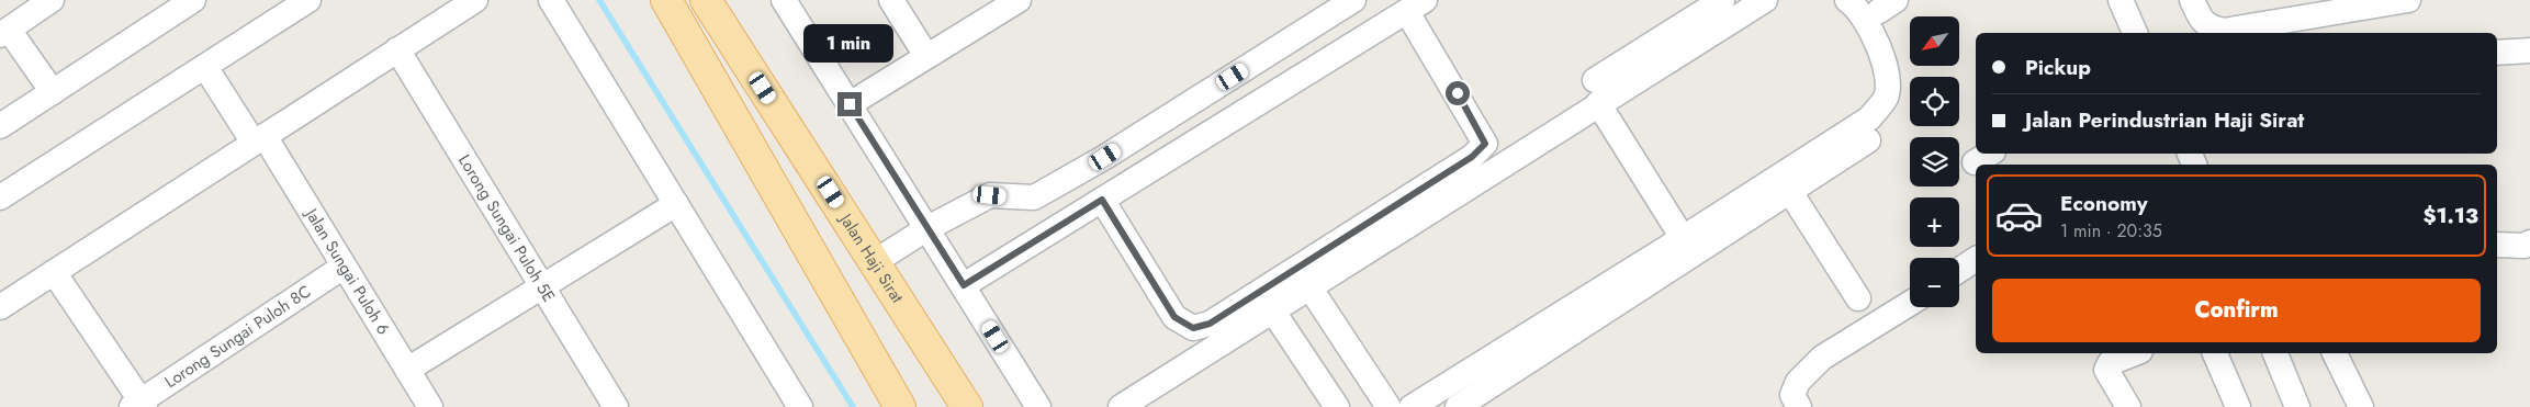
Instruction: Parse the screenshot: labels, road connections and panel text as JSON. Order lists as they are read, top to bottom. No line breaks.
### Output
{"streets":{"main road":["Jalan Haji Sirat"],"street":["Lorong Sungai Puloh 5E","Jalan Sungai Puloh 6","Lorong Sungai Puloh 8C"]},"crossings":[["Jalan Sungai Puloh 6","Lorong Sungai Puloh 8C"]],"north":"bottom left","page":{"map_buttons":["+","−"],"bubble":"1 min","banner":["Pickup","Jalan Perindustrian Haji Sirat"],"list":[{"name":"Economy","note":"1 min · 20:35","value":"$1.13"}],"buttons":"Confirm"}}
